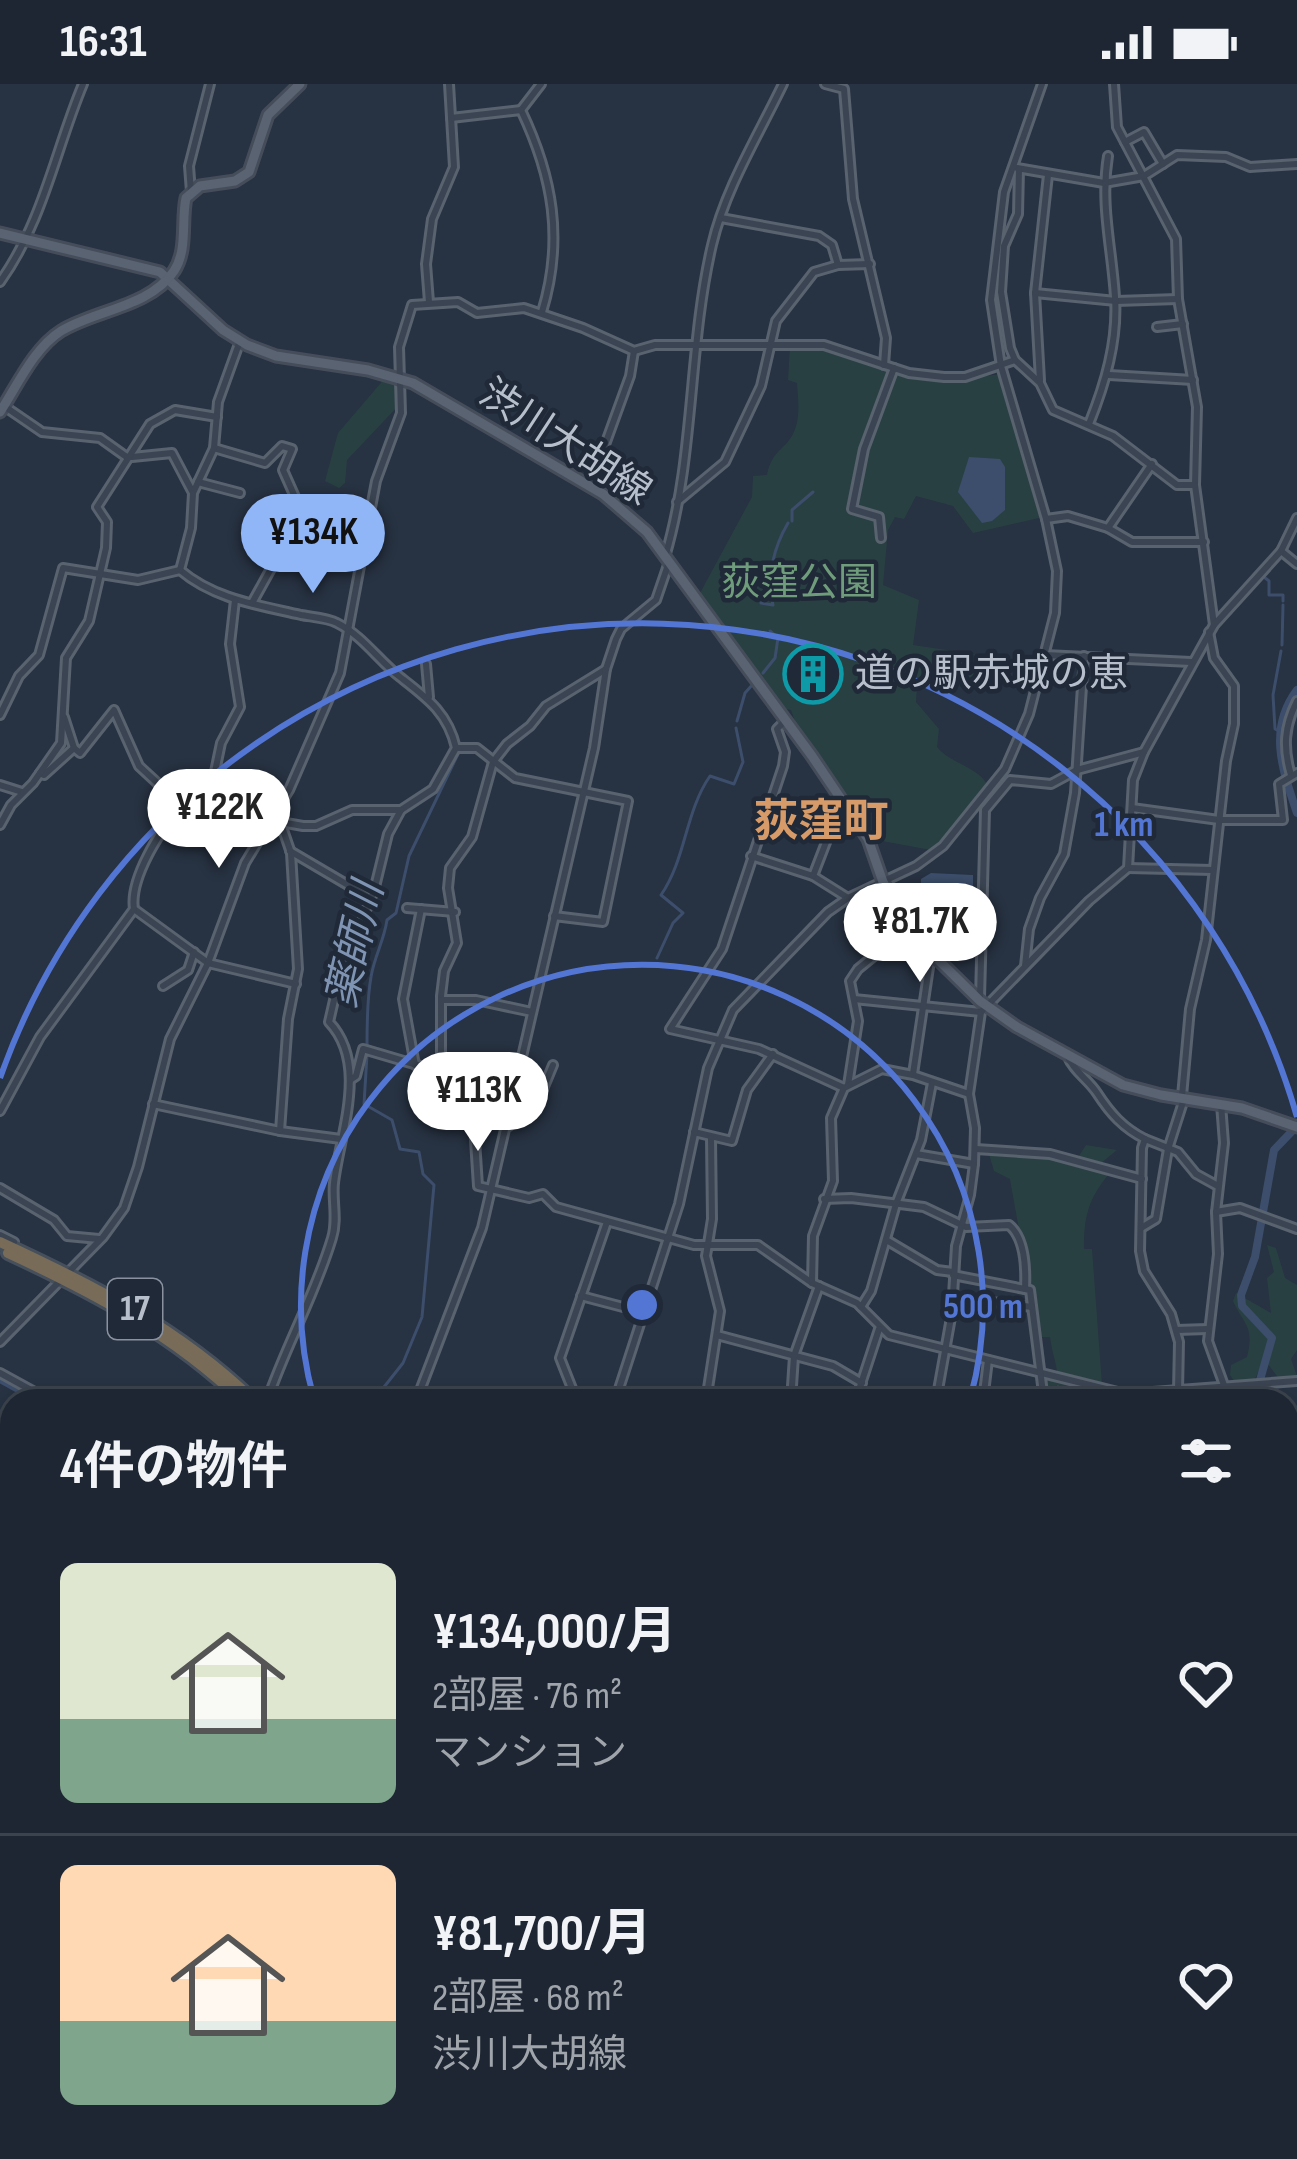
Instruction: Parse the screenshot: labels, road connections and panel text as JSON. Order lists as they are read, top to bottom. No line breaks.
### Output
{"streets":{"highway":["17"],"main road":["渋川大胡線"]},"districts":["荻窪町"],"water":["薬師川"],"parks":["荻窪公園"],"places":{"building":["道の駅赤城の恵"]},"page":{"status":"16:31","price":["¥134K","¥122K","¥81.7K","¥113K"],"heading":"4件の物件","list":[{"name":"¥134,000/月","note":"2部屋 · 76 m² · マンション"},{"name":"¥81,700/月","note":"2部屋 · 68 m² · 渋川大胡線"}]},"rings":["1 km","500 m"]}
